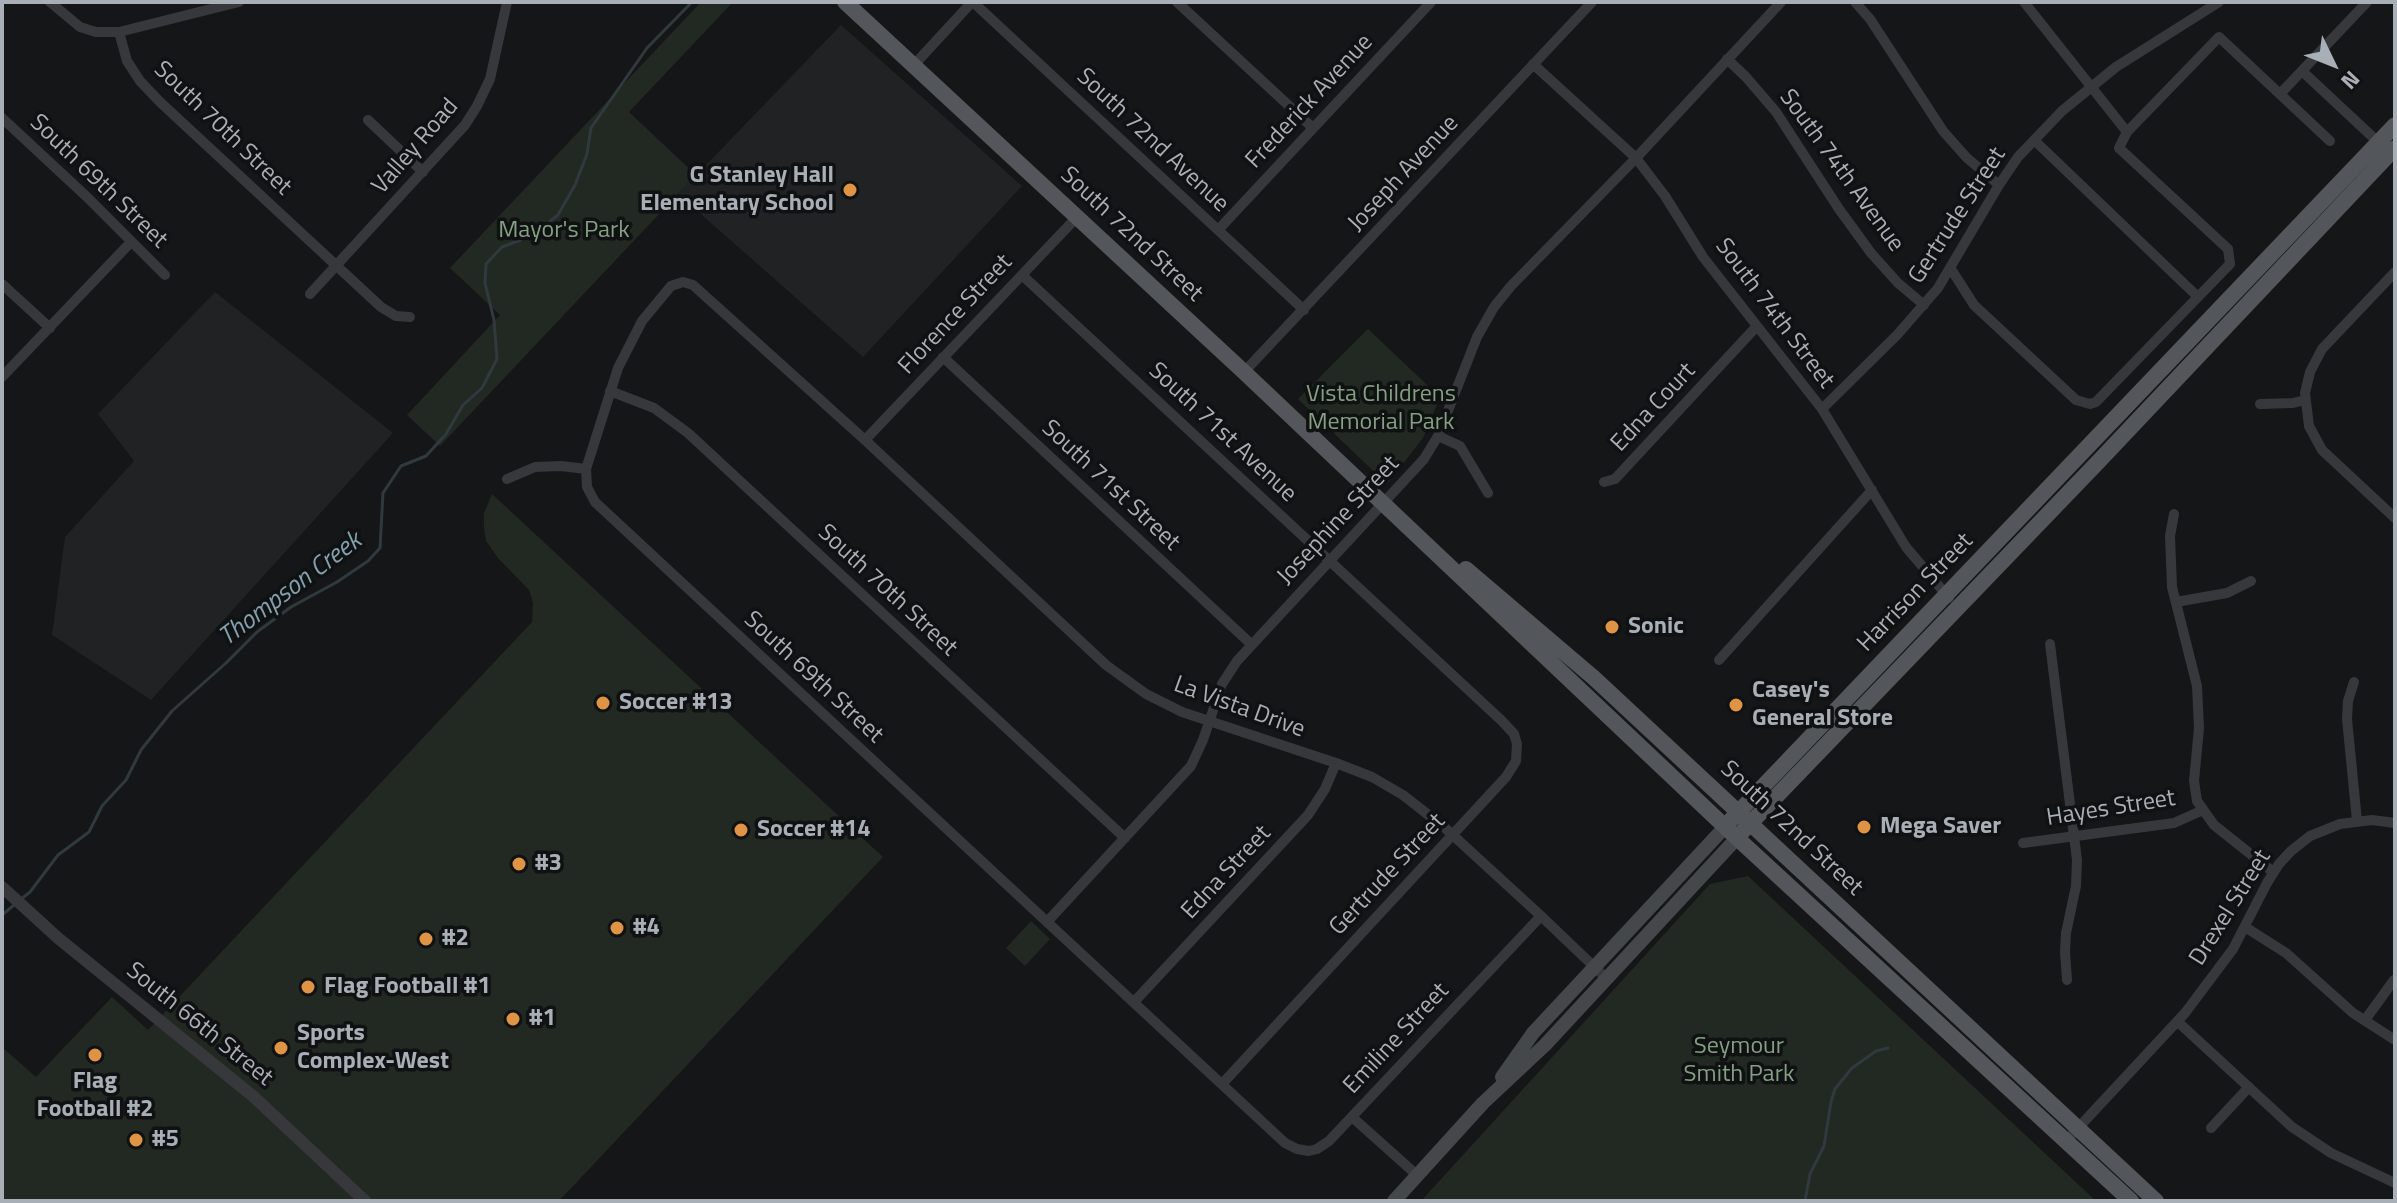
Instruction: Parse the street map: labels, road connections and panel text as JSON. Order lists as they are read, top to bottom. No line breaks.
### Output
{"streets":{"main road":["South 72nd Street","Harrison Street"],"street":["Frederick Avenue","South 70th Street","South 72nd Avenue","Valley Road","South 74th Avenue","Joseph Avenue","South 69th Street","Gertrude Street","South 74th Street","Florence Street","Edna Court","South 71st Avenue","South 71st Street","Josephine Street","La Vista Drive","Hayes Street","Edna Street","Drexel Street","South 66th Street","Emiline Street"]},"crossings":[["Frederick Avenue","South 72nd Avenue"],["South 70th Street","Valley Road"],["South 70th Street","Josephine Street"],["South 70th Street","La Vista Drive"],["South 72nd Avenue","Joseph Avenue"],["South 74th Avenue","Gertrude Street"],["South 74th Avenue","Josephine Street"],["Joseph Avenue","South 72nd Street"],["Joseph Avenue","South 74th Street"],["South 69th Street","Gertrude Street"],["South 69th Street","Josephine Street"],["South 69th Street","Edna Street"],["South 69th Street","Emiline Street"],["Gertrude Street","South 74th Street"],["Gertrude Street","South 71st Avenue"],["Gertrude Street","La Vista Drive"],["South 72nd Street","Florence Street"],["South 72nd Street","Josephine Street"],["South 72nd Street","Harrison Street"],["South 72nd Street","Drexel Street"],["South 74th Street","Edna Court"],["South 74th Street","Josephine Street"],["South 74th Street","Harrison Street"],["Florence Street","South 71st Avenue"],["Florence Street","South 71st Street"],["Florence Street","La Vista Drive"],["South 71st Avenue","Josephine Street"],["South 71st Street","Josephine Street"],["Josephine Street","La Vista Drive"],["Harrison Street","La Vista Drive"],["La Vista Drive","Edna Street"],["La Vista Drive","Emiline Street"]],"water":["Thompson Creek"],"parks":["Mayor's Park","Vista Childrens Memorial Park","Seymour Smith Park"],"places":["G Stanley Hall Elementary School","Sonic","Soccer #13","Casey's General Store","Mega Saver","Soccer #14","#3","#4","#2","Flag Football #1","#1","Sports Complex-West","Flag Football #2","#5"],"north":"bottom right"}
